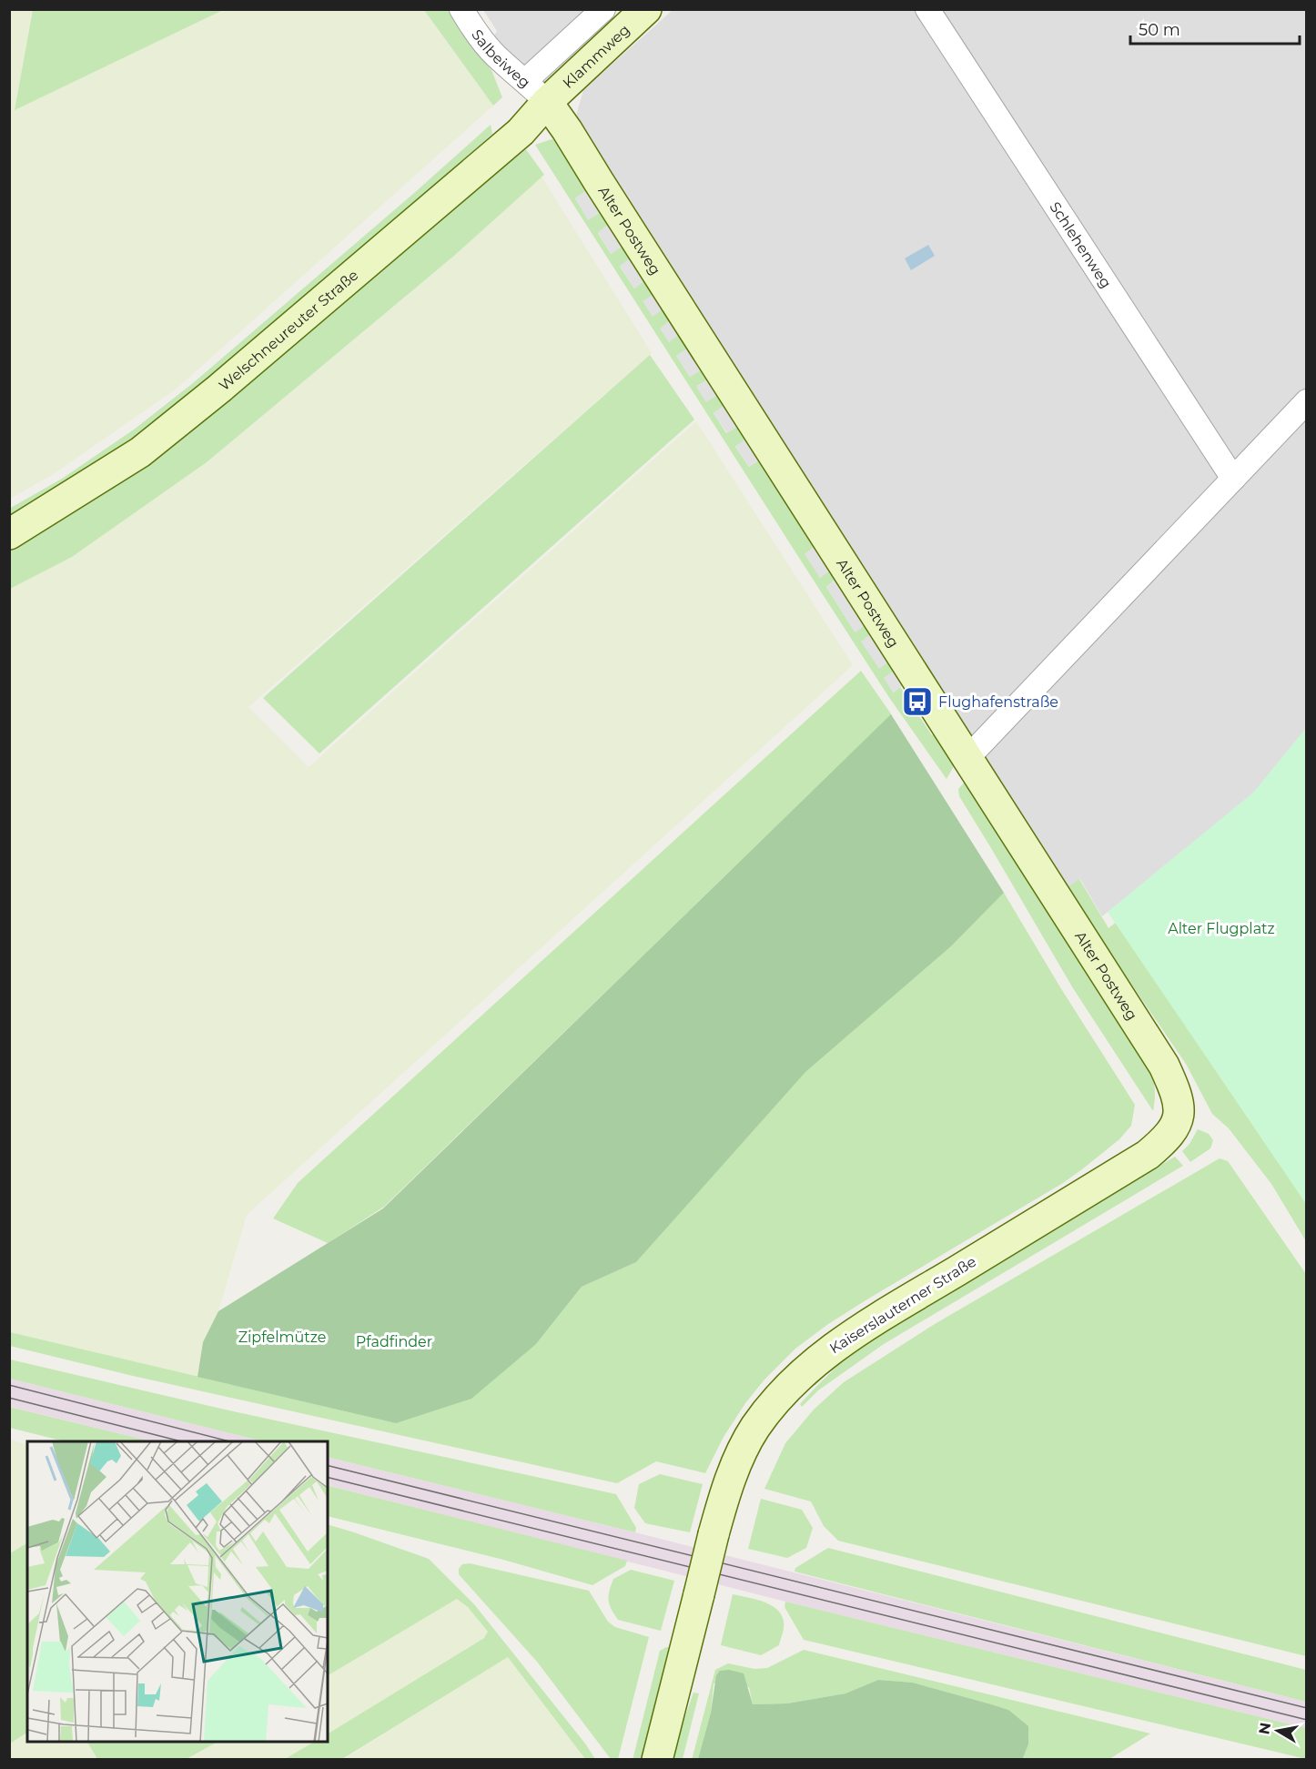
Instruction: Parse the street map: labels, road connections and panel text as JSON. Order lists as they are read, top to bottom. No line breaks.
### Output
{"streets":{"main road":["Klammweg","Alter Postweg","Welschneureuter Straße","Kaiserslauterner Straße"],"street":["Salbeiweg","Schlehenweg"]},"crossings":[["Klammweg","Salbeiweg"],["Klammweg","Alter Postweg"],["Klammweg","Welschneureuter Straße"],["Salbeiweg","Alter Postweg"],["Salbeiweg","Welschneureuter Straße"],["Alter Postweg","Welschneureuter Straße"],["Alter Postweg","Kaiserslauterner Straße"]],"parks":["Alter Flugplatz","Zipfelmütze","Pfadfinder"],"places":{"bus stop":["Flughafenstraße"]},"scale_bar":"50 m","north":"left"}
